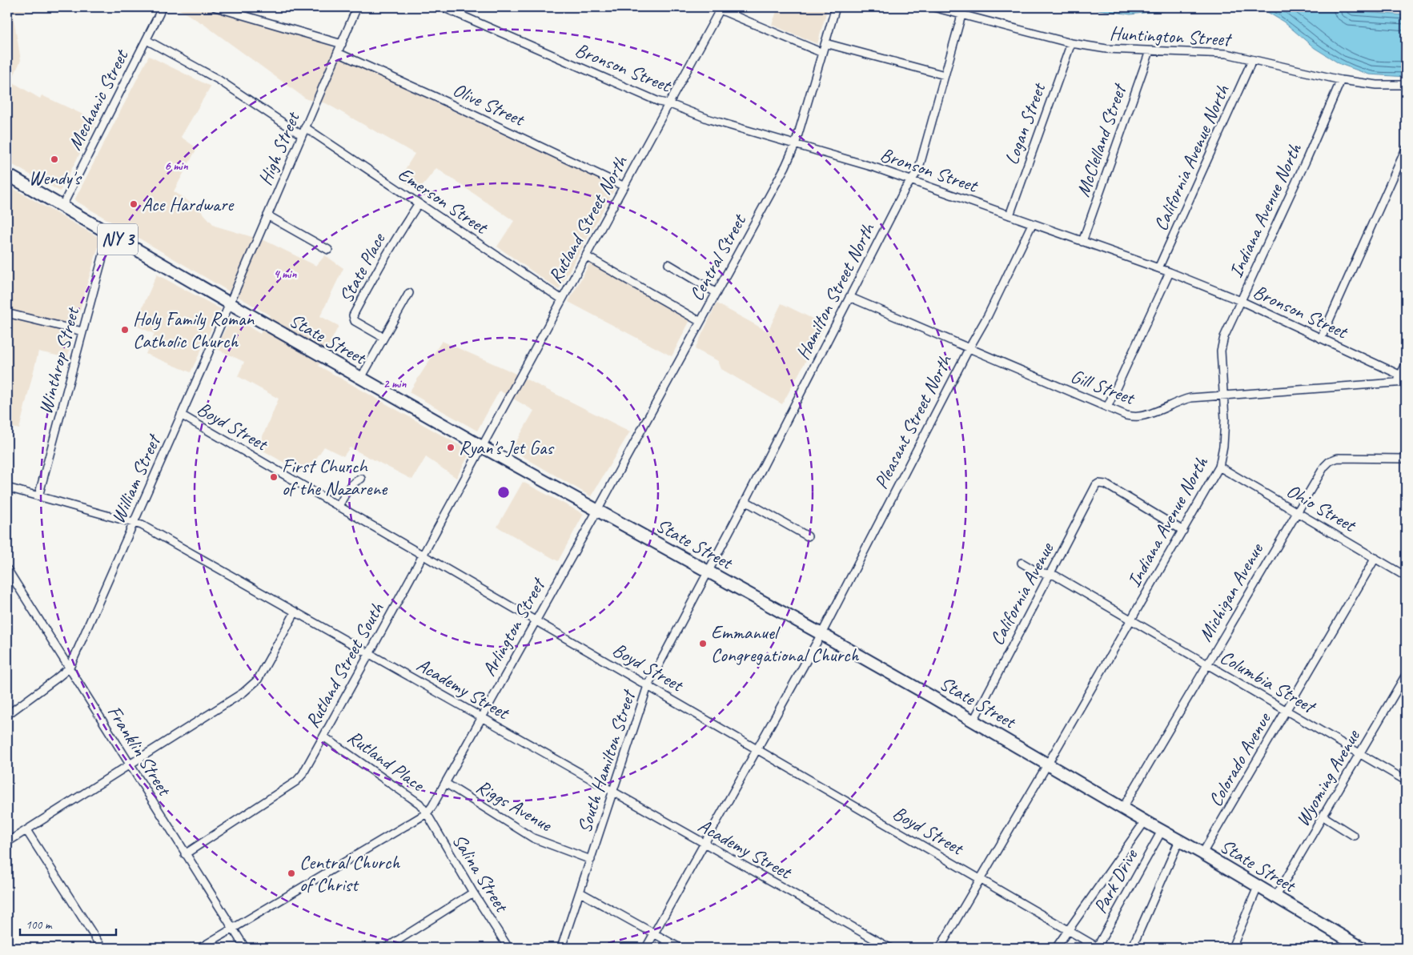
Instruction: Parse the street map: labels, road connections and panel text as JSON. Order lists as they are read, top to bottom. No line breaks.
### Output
{"streets":{"highway":["NY 3","State Street"],"street":["Huntington Street","Bronson Street","Mechanic Street","Olive Street","Logan Street","McClelland Street","High Street","California Avenue North","Emerson Street","Indiana Avenue North","Rutland Street North","Central Street","State Place","Hamilton Street North","Winthrop Street","Gill Street","Pleasant Street North","Boyd Street","William Street","Ohio Street","Michigan Avenue","California Avenue","Arlington Street","Rutland Street South","Columbia Street","Academy Street","Franklin Street","Colorado Avenue","Rutland Place","South Hamilton Street","Wyoming Avenue","Riggs Avenue","Salina Street","Park Drive"]},"crossings":[["Huntington Street","Logan Street"],["Huntington Street","McClelland Street"],["Huntington Street","California Avenue North"],["Huntington Street","Indiana Avenue North"],["Huntington Street","Hamilton Street North"],["Bronson Street","Logan Street"],["Bronson Street","McClelland Street"],["Bronson Street","California Avenue North"],["Bronson Street","Indiana Avenue North"],["Bronson Street","Rutland Street North"],["Bronson Street","Central Street"],["Bronson Street","Hamilton Street North"],["Bronson Street","Pleasant Street North"],["Mechanic Street","State Street"],["Olive Street","High Street"],["Olive Street","Rutland Street North"],["High Street","Emerson Street"],["High Street","State Street"],["High Street","William Street"],["Emerson Street","Rutland Street North"],["Emerson Street","State Place"],["Indiana Avenue North","State Street"],["Indiana Avenue North","Gill Street"],["Indiana Avenue North","Boyd Street"],["Indiana Avenue North","Ohio Street"],["Indiana Avenue North","California Avenue"],["Indiana Avenue North","Columbia Street"],["Rutland Street North","State Street"],["Rutland Street North","Rutland Street South"],["Central Street","State Street"],["Central Street","Arlington Street"],["Hamilton Street North","State Street"],["Hamilton Street North","Gill Street"],["Hamilton Street North","South Hamilton Street"],["State Street","Winthrop Street"],["State Street","Pleasant Street North"],["State Street","William Street"],["State Street","Michigan Avenue"],["State Street","California Avenue"],["State Street","Arlington Street"],["State Street","Rutland Street South"],["State Street","Colorado Avenue"],["State Street","South Hamilton Street"],["State Street","Wyoming Avenue"],["State Street","Park Drive"],["Winthrop Street","Academy Street"],["Gill Street","Pleasant Street North"],["Pleasant Street North","Boyd Street"],["Pleasant Street North","Academy Street"],["Boyd Street","William Street"],["Boyd Street","Arlington Street"],["Boyd Street","Rutland Street South"],["Boyd Street","South Hamilton Street"],["Boyd Street","Park Drive"],["William Street","Academy Street"],["William Street","Franklin Street"],["Ohio Street","Michigan Avenue"],["Ohio Street","Colorado Avenue"],["Michigan Avenue","Columbia Street"],["California Avenue","Columbia Street"],["Arlington Street","Academy Street"],["Arlington Street","Franklin Street"],["Arlington Street","Rutland Place"],["Arlington Street","Riggs Avenue"],["Arlington Street","Salina Street"],["Rutland Street South","Academy Street"],["Rutland Street South","Franklin Street"],["Rutland Street South","Rutland Place"],["Columbia Street","Colorado Avenue"],["Columbia Street","Wyoming Avenue"],["Academy Street","South Hamilton Street"],["Rutland Place","Salina Street"],["South Hamilton Street","Riggs Avenue"]],"places":["Wendy's","Ace Hardware","Holy Family Roman Catholic Church","Ryan's Jet Gas","First Church of the Nazarene","Emmanuel Congregational Church","Central Church of Christ"],"scale_bar":"100 m","rings":["6 min","4 min","2 min"]}
